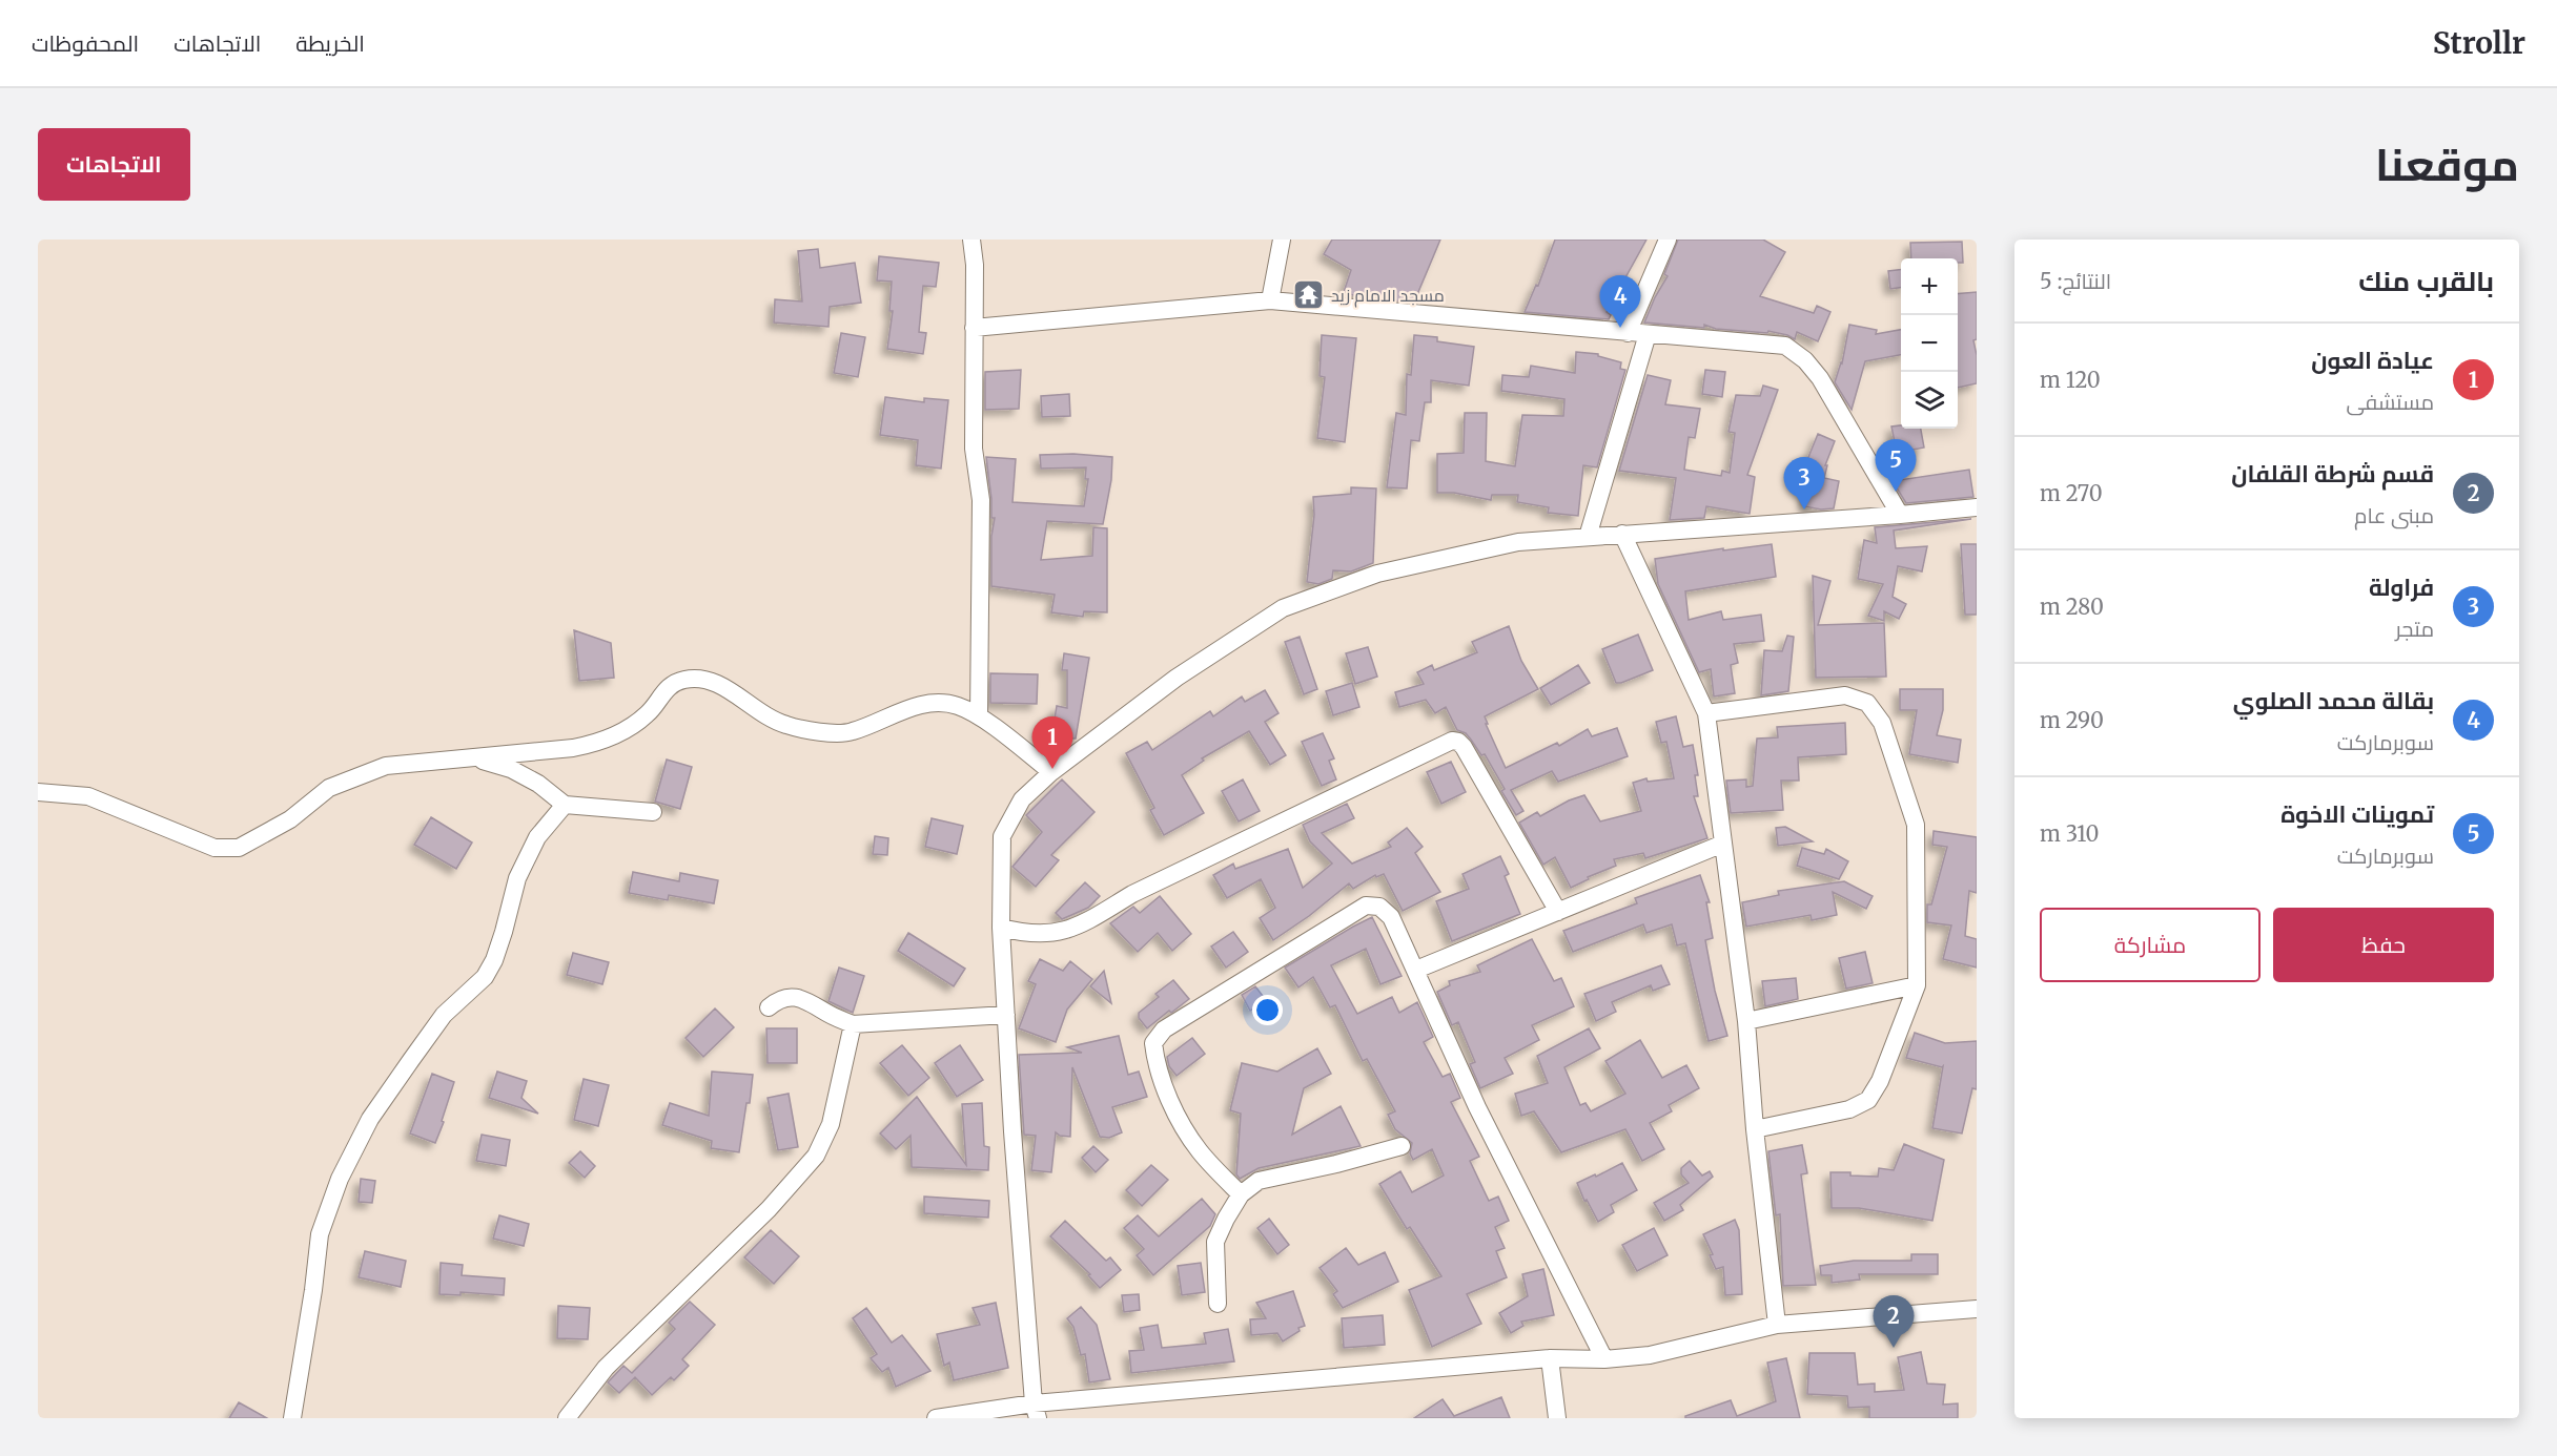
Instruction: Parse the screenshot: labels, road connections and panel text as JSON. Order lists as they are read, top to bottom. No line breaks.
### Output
{"places":{"temple":["مسجد الامام زيد"]},"page":{"header":"Strollr","nav":["الخريطة","الاتجاهات","المحفوظات"],"title":"موقعنا","buttons":["الاتجاهات",["حفظ","مشاركة"]],"heading":["بالقرب منك","النتائج: 5"],"map_buttons":["+","−"],"pins":["4","5","3","1","2"],"list":[{"mark":"1","name":"عيادة العون","note":"مستشفى","value":"120 m"},{"mark":"2","name":"قسم شرطة القلفان","note":"مبنى عام","value":"270 m"},{"mark":"3","name":"فراولة","note":"متجر","value":"280 m"},{"mark":"4","name":"بقالة محمد الصلوي","note":"سوبرماركت","value":"290 m"},{"mark":"5","name":"تموينات الاخوة","note":"سوبرماركت","value":"310 m"}]}}
